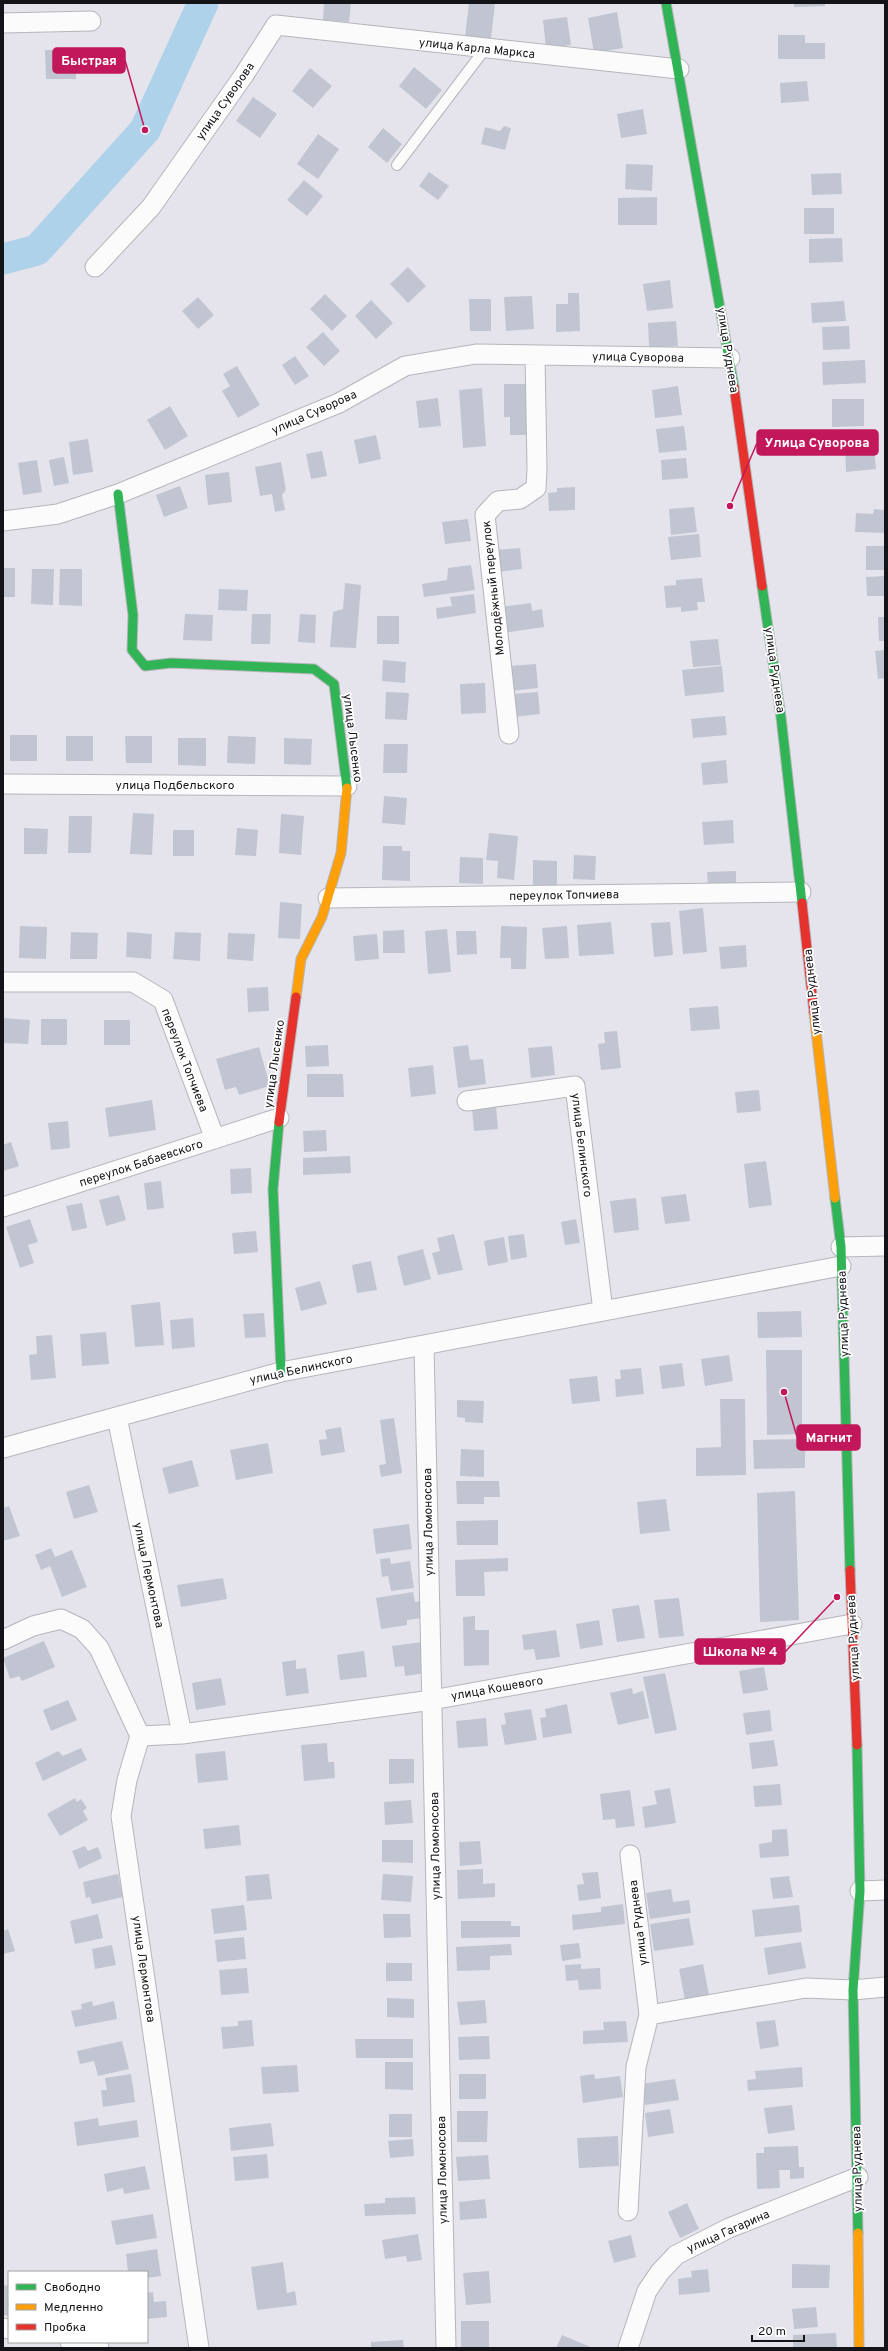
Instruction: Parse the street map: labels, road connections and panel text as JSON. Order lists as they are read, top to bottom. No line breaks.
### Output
{"streets":{"street":["улица Карла Маркса","улица Суворова","улица Руднева","Молодёжный переулок","улица Лысенко","улица Подбельского","переулок Топчиева","улица Белинского","переулок Бабаевского","улица Ломоносова","улица Лермонтова","улица Кошевого","улица Гагарина"]},"crossings":[["улица Карла Маркса","улица Суворова"],["улица Карла Маркса","улица Руднева"],["улица Суворова","улица Руднева"],["улица Суворова","Молодёжный переулок"],["улица Суворова","улица Лысенко"],["улица Руднева","переулок Топчиева"],["улица Руднева","улица Белинского"],["улица Руднева","улица Кошевого"],["улица Руднева","улица Гагарина"],["улица Лысенко","улица Подбельского"],["улица Лысенко","переулок Топчиева"],["улица Лысенко","улица Белинского"],["улица Лысенко","переулок Бабаевского"],["переулок Топчиева","переулок Бабаевского"],["улица Белинского","улица Ломоносова"],["улица Белинского","улица Лермонтова"],["улица Ломоносова","улица Кошевого"],["улица Лермонтова","улица Кошевого"]],"places":["Быстрая","Улица Суворова","Магнит","Школа № 4"],"legend":["Свободно","Медленно","Пробка"],"scale_bar":"20 m"}
